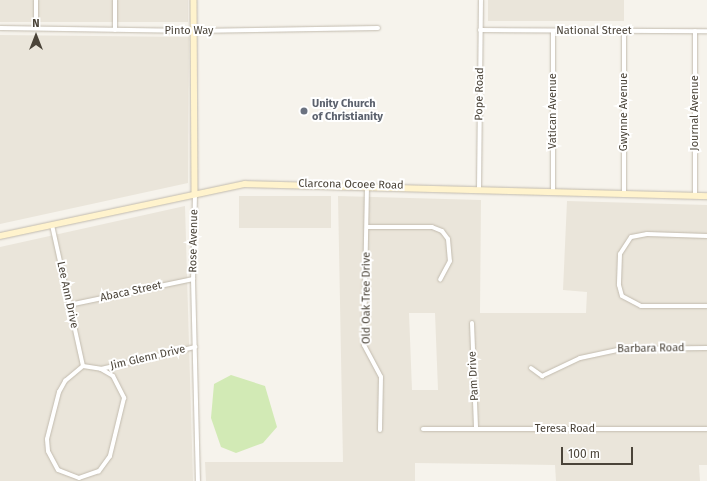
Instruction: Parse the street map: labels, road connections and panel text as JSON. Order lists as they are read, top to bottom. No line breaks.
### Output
{"streets":{"main road":["Clarcona Ocoee Road","Rose Avenue"],"street":["Pinto Way","National Street","Pope Road","Vatican Avenue","Gwynne Avenue","Journal Avenue","Abaca Street","Lee Ann Drive","Old Oak Tree Drive","Barbara Road","Jim Glenn Drive","Pam Drive","Teresa Road"]},"crossings":[["Pinto Way","Rose Avenue"],["National Street","Pope Road"],["National Street","Vatican Avenue"],["National Street","Gwynne Avenue"],["National Street","Journal Avenue"],["Pope Road","Clarcona Ocoee Road"],["Vatican Avenue","Clarcona Ocoee Road"],["Gwynne Avenue","Clarcona Ocoee Road"],["Journal Avenue","Clarcona Ocoee Road"],["Clarcona Ocoee Road","Rose Avenue"],["Clarcona Ocoee Road","Lee Ann Drive"],["Clarcona Ocoee Road","Old Oak Tree Drive"],["Rose Avenue","Abaca Street"],["Rose Avenue","Jim Glenn Drive"],["Abaca Street","Lee Ann Drive"],["Lee Ann Drive","Jim Glenn Drive"],["Pam Drive","Teresa Road"]],"places":["Unity Church of Christianity"],"scale_bar":"100 m","north":"top"}
